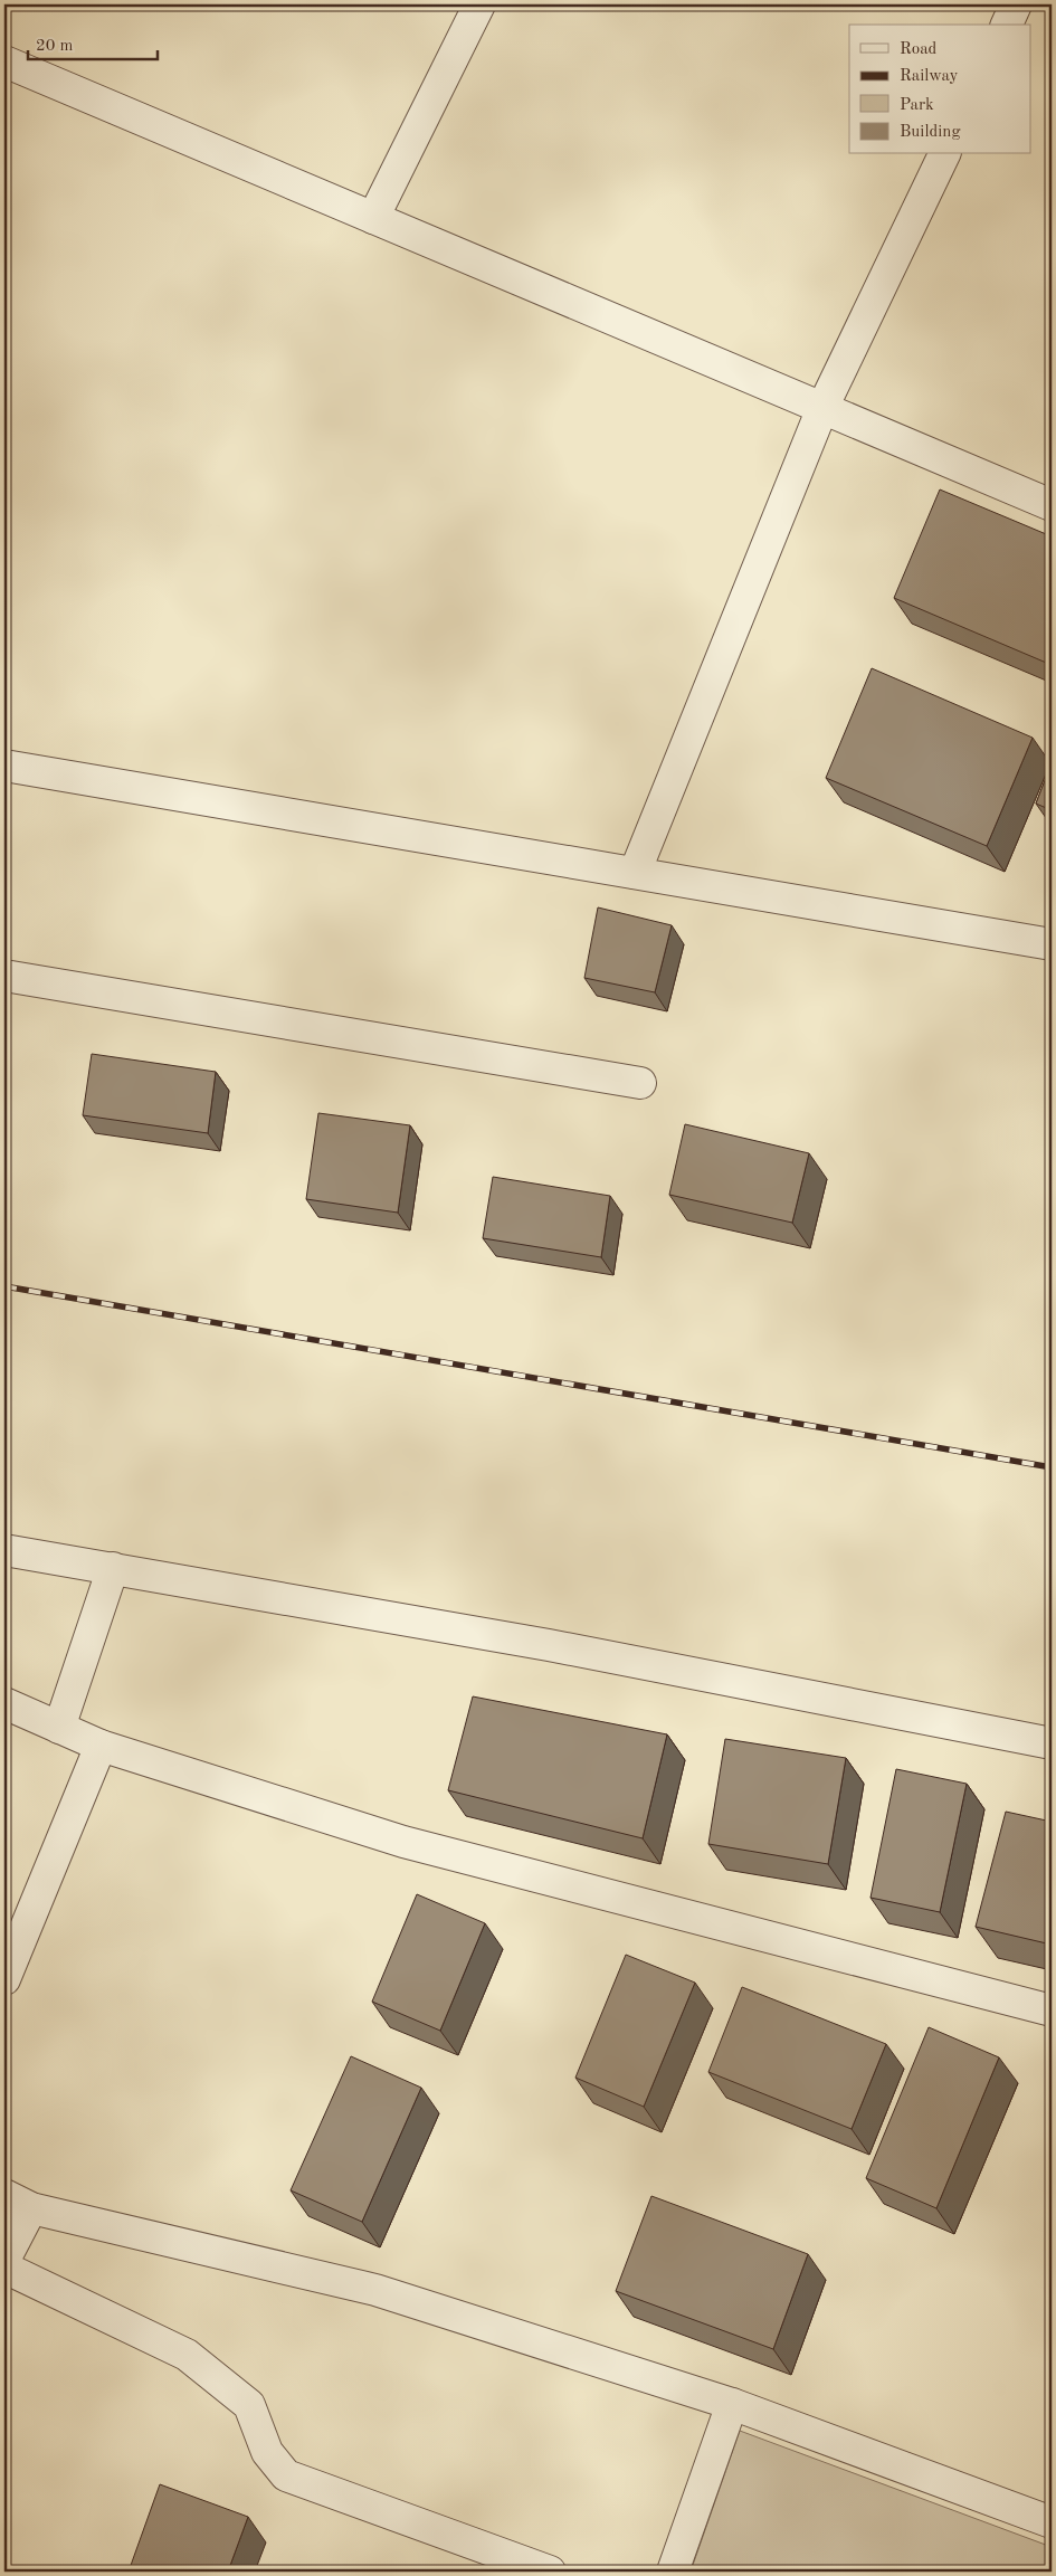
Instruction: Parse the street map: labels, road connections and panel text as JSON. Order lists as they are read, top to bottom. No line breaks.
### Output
{"legend":["Road","Railway","Park","Building"],"scale_bar":"20 m"}
